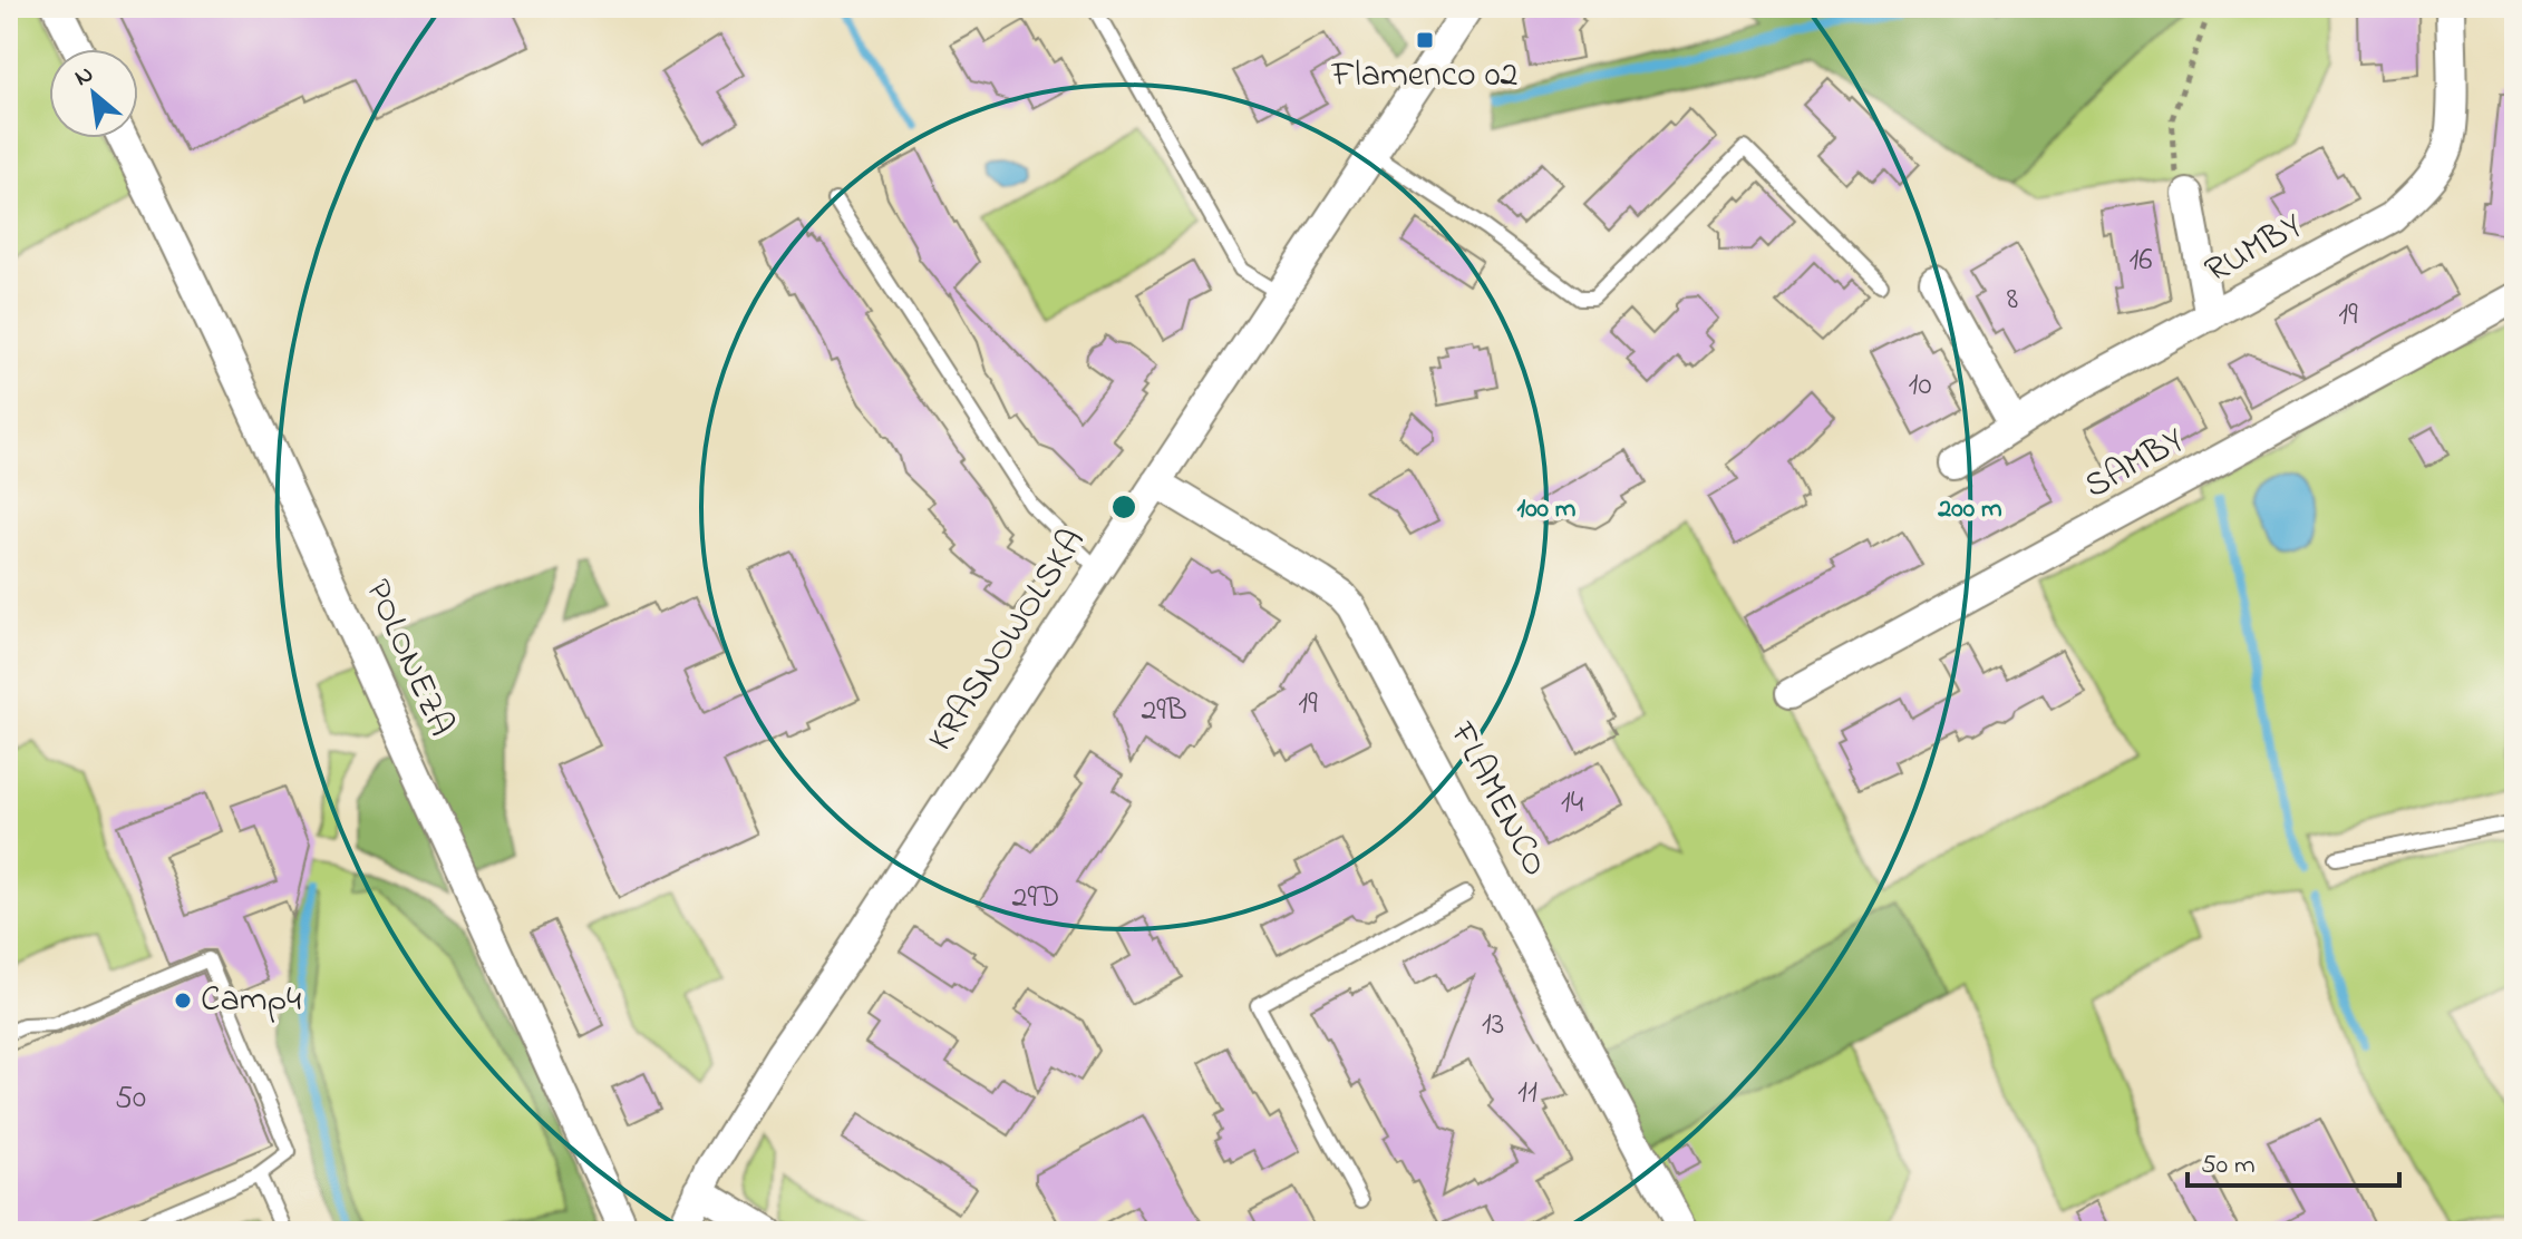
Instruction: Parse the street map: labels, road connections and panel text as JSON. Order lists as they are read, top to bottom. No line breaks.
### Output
{"streets":{"street":["RUMBY","SAMBY","KRASNOWOLSKA","POLONEZA","FLAMENCO"]},"crossings":[["KRASNOWOLSKA","FLAMENCO"]],"places":{"transit":["Flamenco 02"],"other":["Camp4"]},"house_numbers":["16","8","19","10","19","29B","14","29D","13","11","50"],"scale_bar":"50 m","north":"top left","rings":["100 m","200 m"]}
